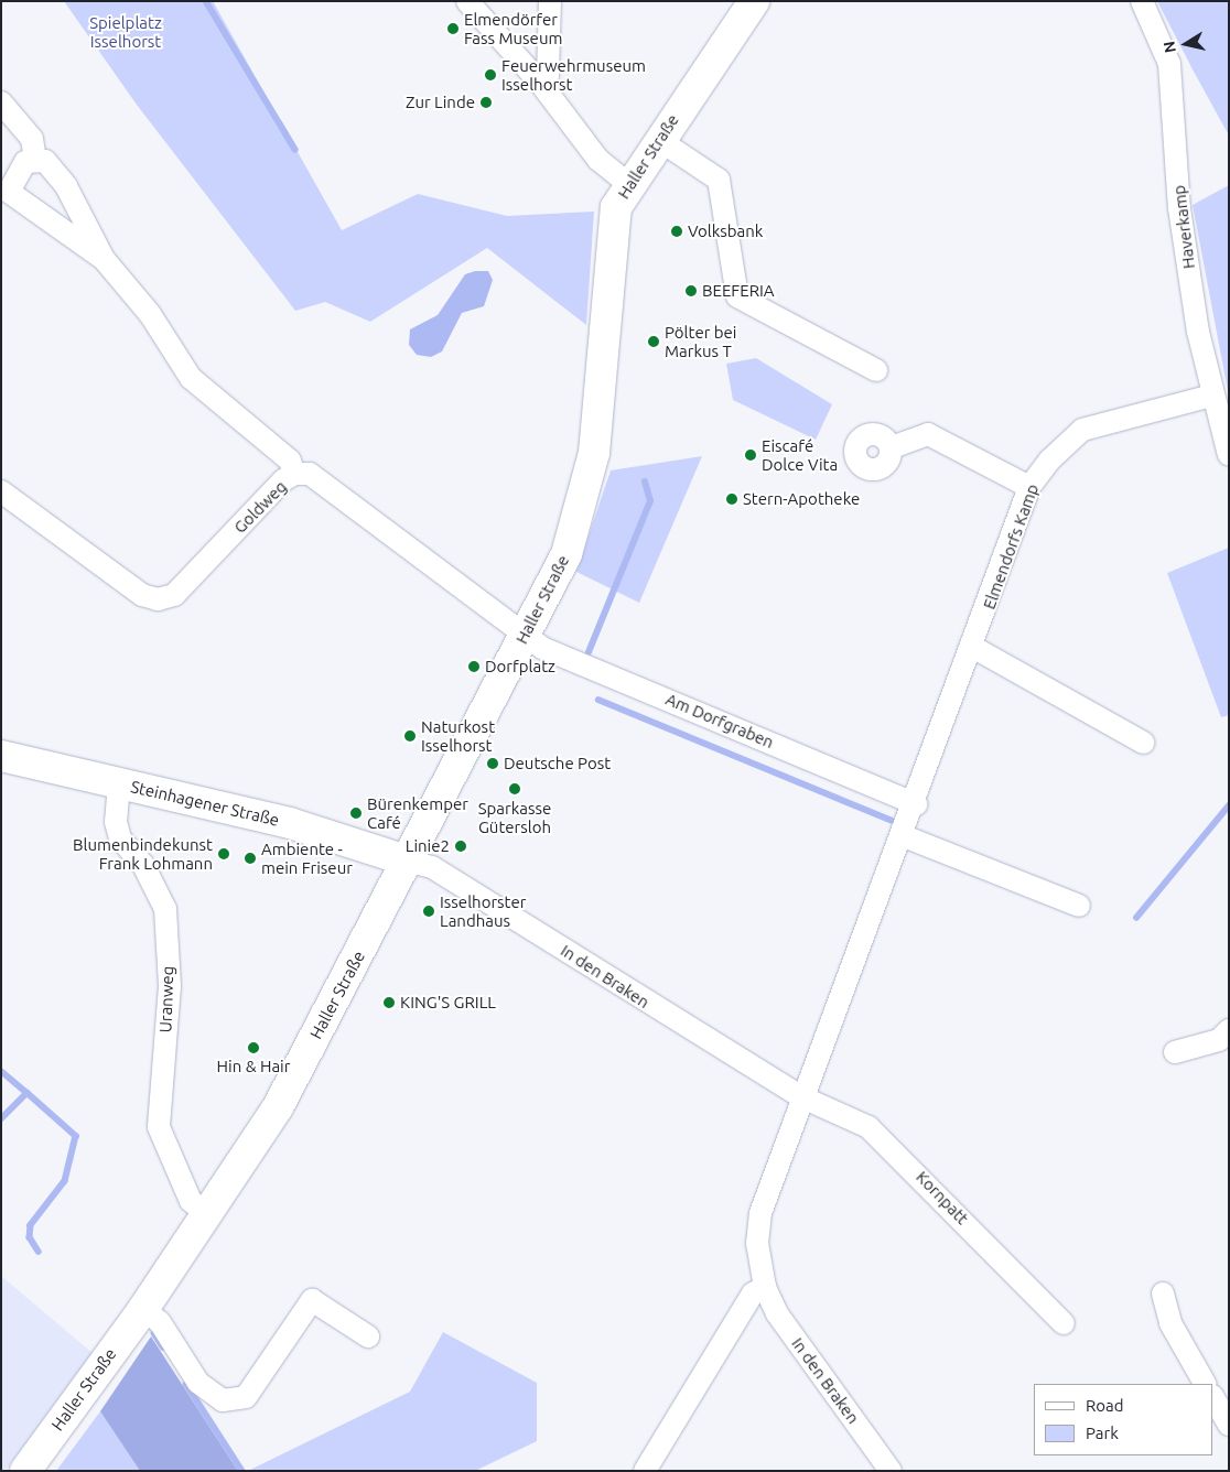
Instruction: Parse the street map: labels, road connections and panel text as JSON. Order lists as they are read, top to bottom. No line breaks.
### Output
{"streets":{"street":["Haller Straße","Haverkamp","Goldweg","Elmendorfs Kamp","Am Dorfgraben","Steinhagener Straße","In den Braken","Uranweg","Kornpatt"]},"crossings":[["Haller Straße","Goldweg"],["Haller Straße","Am Dorfgraben"],["Haller Straße","Steinhagener Straße"],["Haller Straße","In den Braken"],["Haller Straße","Uranweg"],["Haverkamp","Elmendorfs Kamp"],["Goldweg","Am Dorfgraben"],["Elmendorfs Kamp","Am Dorfgraben"],["Elmendorfs Kamp","In den Braken"],["Am Dorfgraben","In den Braken"],["Steinhagener Straße","In den Braken"],["Steinhagener Straße","Uranweg"],["In den Braken","Kornpatt"]],"parks":["Spielplatz Isselhorst"],"places":["Elmendörfer Fass Museum","Feuerwehrmuseum Isselhorst","Zur Linde","Volksbank","BEEFERIA","Pölter bei Markus T","Eiscafé Dolce Vita","Stern-Apotheke","Dorfplatz","Naturkost Isselhorst","Deutsche Post","Sparkasse Gütersloh","Bürenkemper Café","Linie2","Blumenbindekunst Frank Lohmann","Ambiente - mein Friseur","Isselhorster Landhaus","KING'S GRILL","Hin & Hair"],"legend":["Road","Park"],"north":"left"}
